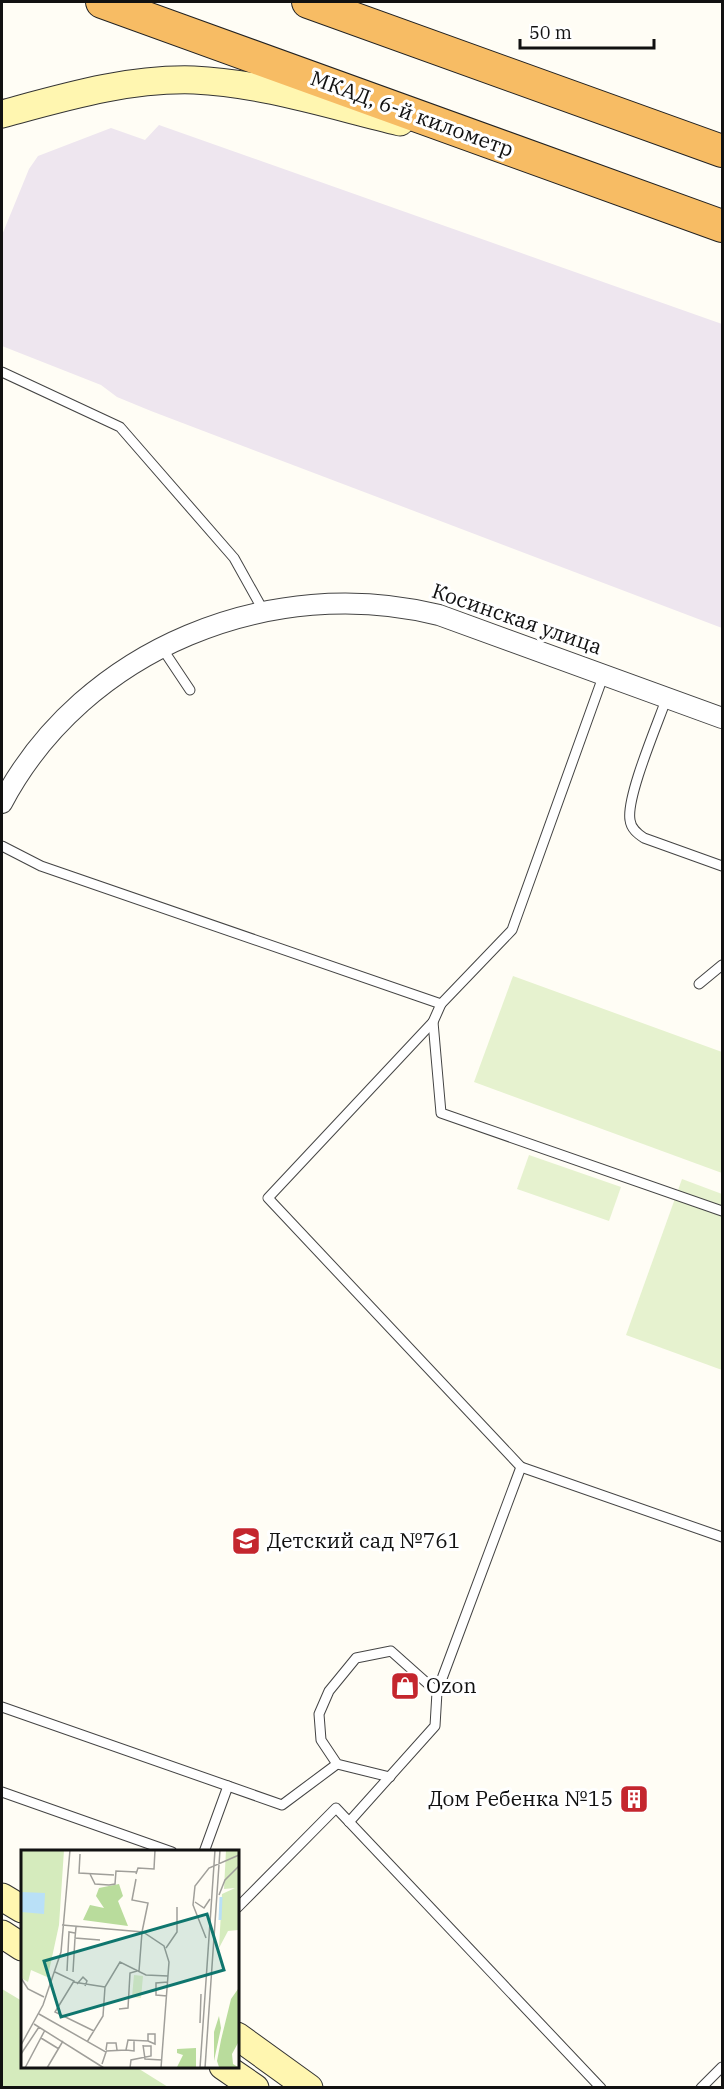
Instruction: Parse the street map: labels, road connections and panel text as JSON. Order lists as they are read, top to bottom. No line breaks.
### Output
{"streets":{"highway":["МКАД, 6-й километр"],"street":["Косинская улица"]},"places":{"school or university":["Детский сад №761"],"shop":["Ozon"],"building":["Дом Ребенка №15"]},"scale_bar":"50 m"}
